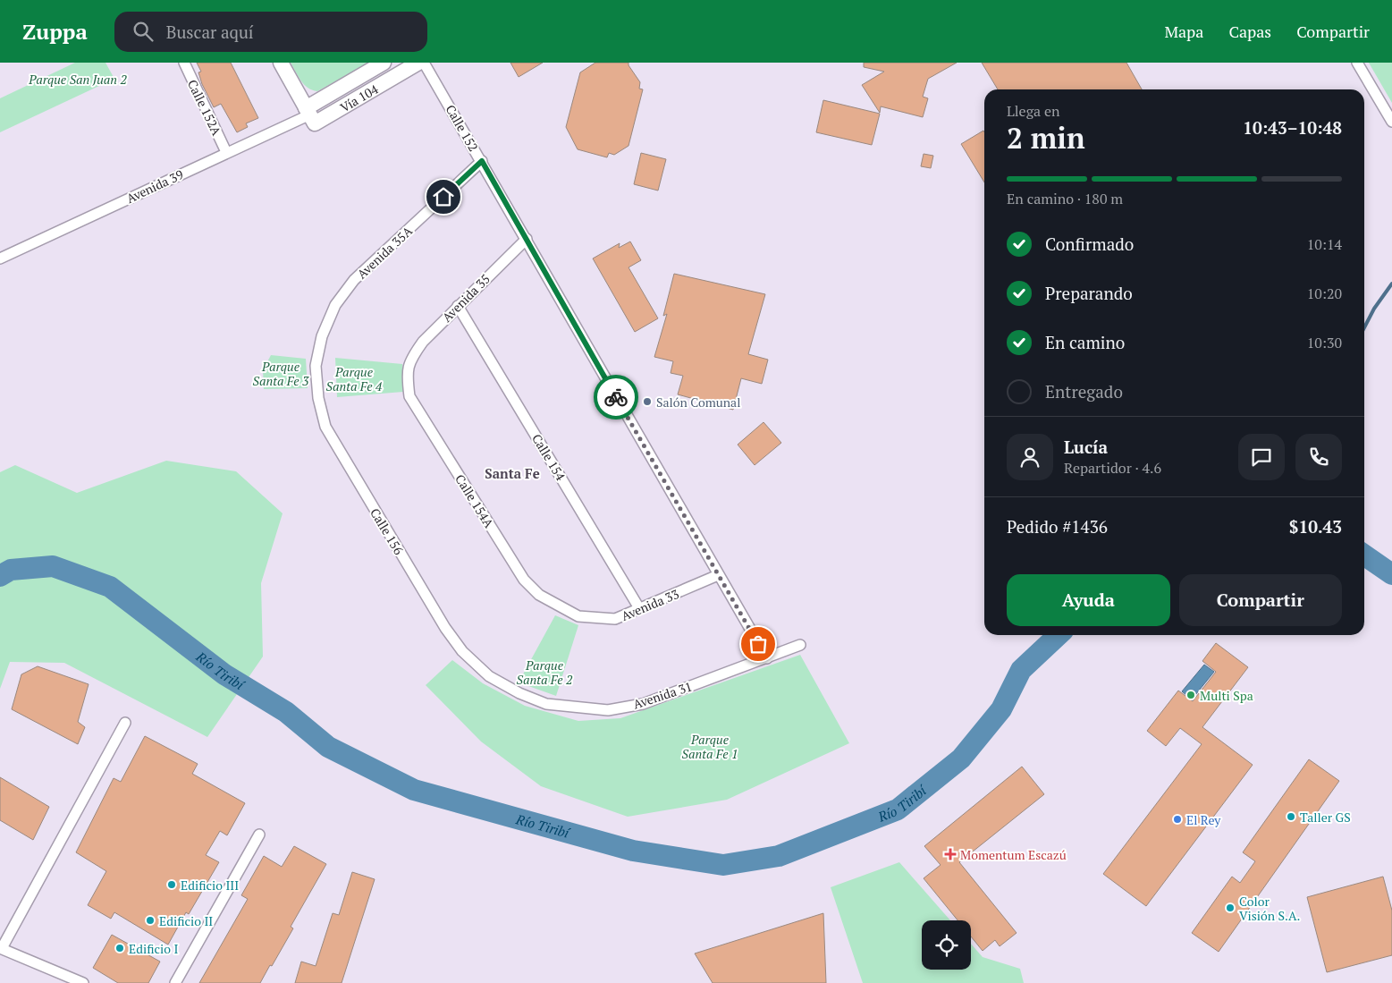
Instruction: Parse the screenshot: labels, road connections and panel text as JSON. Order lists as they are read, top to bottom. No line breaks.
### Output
{"streets":{"main road":["Vía 104"],"street":["Calle 152A","Calle 152","Avenida 39","Avenida 35A","Avenida 35","Calle 154","Calle 154A","Calle 156","Avenida 33","Avenida 31"]},"crossings":[["Vía 104","Avenida 39"],["Calle 152A","Avenida 39"],["Calle 152","Avenida 35A"],["Calle 152","Avenida 35"],["Calle 152","Avenida 33"],["Calle 152","Avenida 31"],["Avenida 35A","Calle 156"],["Avenida 35","Calle 154"],["Avenida 35","Calle 154A"],["Calle 154","Avenida 33"],["Calle 154A","Avenida 33"],["Calle 156","Avenida 31"]],"districts":["Santa Fe"],"water":["Río Tiribí"],"parks":["Parque San Juan 2","Parque Santa Fe 3","Parque Santa Fe 4","Parque Santa Fe 2","Parque Santa Fe 1"],"places":{"other":["Salón Comunal","Multi Spa","Taller GS","El Rey","Edificio III","Color Visión S.A.","Edificio II","Edificio I"],"health":["Momentum Escazú"]},"page":{"header":"Zuppa","search":"Buscar aquí","nav":["Mapa","Capas","Compartir"],"heading":["2 min","Llega en","10:43–10:48"],"panel":["Lucía","Repartidor · 4.6","Pedido #1436","$10.43"],"bar":"En camino · 180 m","list":[["Confirmado","10:14"],["Preparando","10:20"],["En camino","10:30"],"Entregado"],"buttons":["Ayuda","Compartir"]}}
